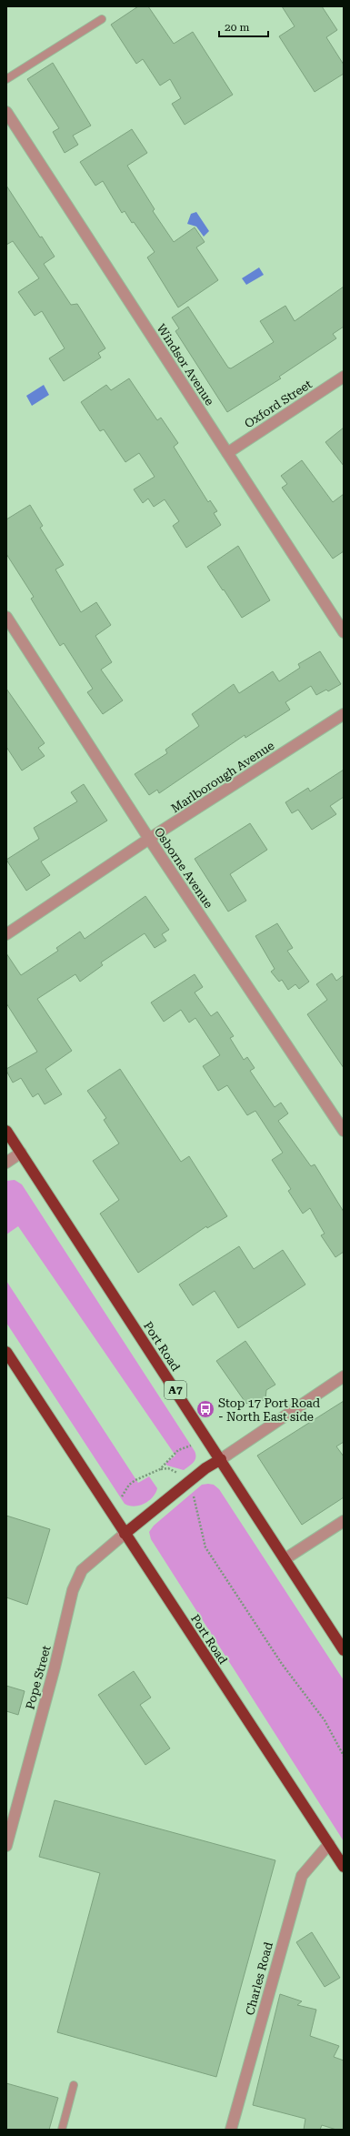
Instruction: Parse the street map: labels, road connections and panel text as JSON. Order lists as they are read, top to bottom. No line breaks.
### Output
{"streets":{"highway":["Port Road","A7"],"street":["Windsor Avenue","Oxford Street","Marlborough Avenue","Osborne Avenue","Pope Street","Charles Road"]},"crossings":[["Windsor Avenue","Oxford Street"],["Marlborough Avenue","Osborne Avenue"],["Port Road","Pope Street"],["Port Road","Charles Road"]],"places":{"bus stop":["Stop 17 Port Road - North East side"]},"scale_bar":"20 m"}
